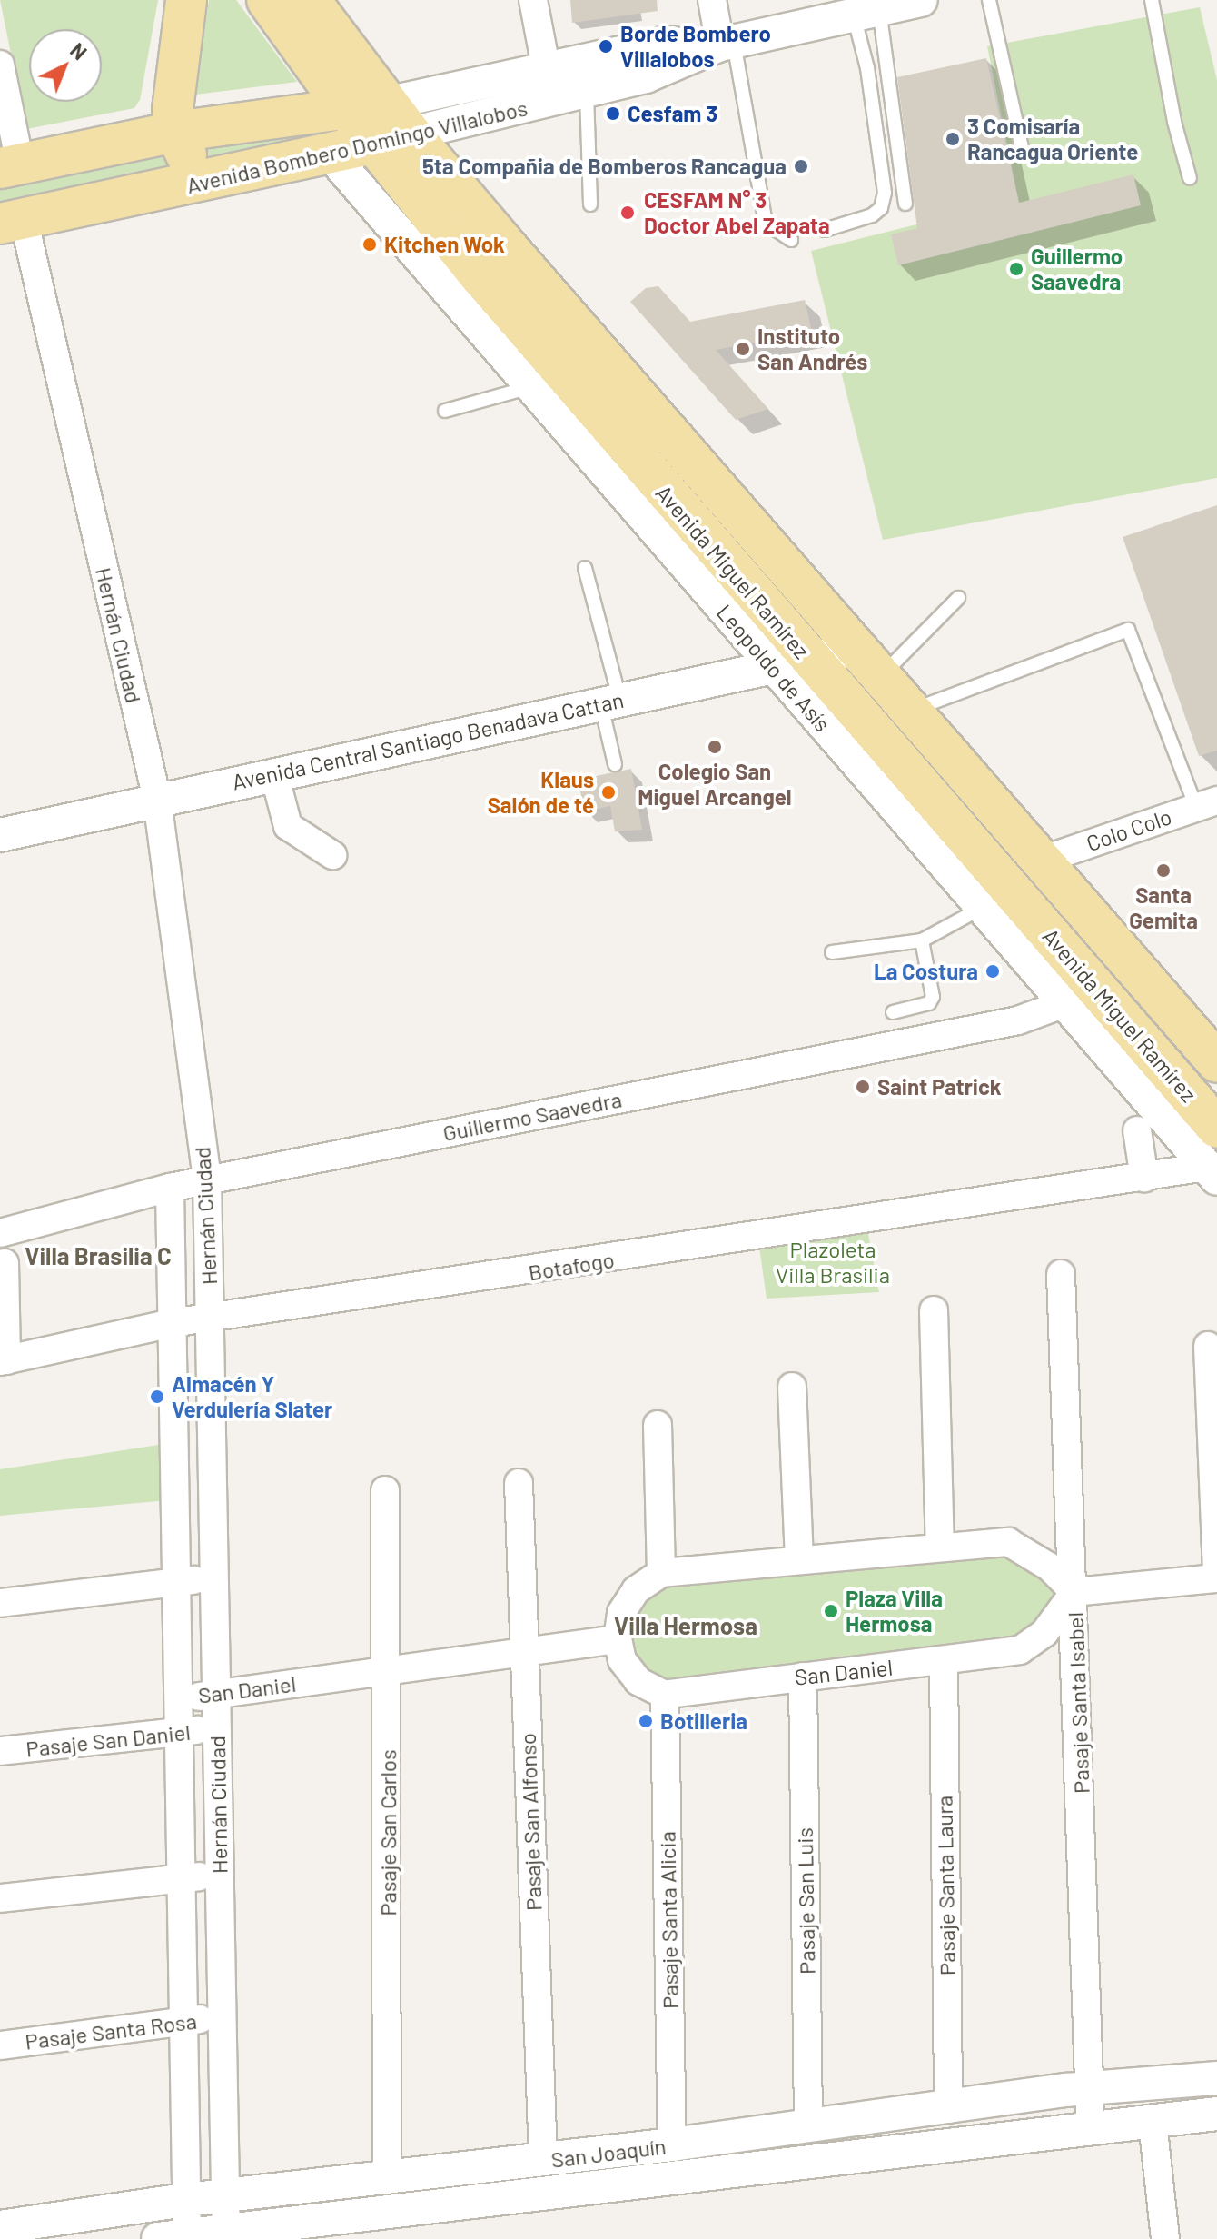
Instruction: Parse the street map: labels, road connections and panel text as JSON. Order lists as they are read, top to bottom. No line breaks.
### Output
{"streets":{"main road":["Avenida Bombero Domingo Villalobos","Avenida Miguel Ramírez"],"street":["Hernán Ciudad","Leopoldo de Asís","Avenida Central Santiago Benadava Cattan","Colo Colo","Guillermo Saavedra","Botafogo","San Daniel","Pasaje Santa Isabel","Pasaje San Daniel","Pasaje San Alfonso","Pasaje San Carlos","Pasaje Santa Laura","Pasaje San Luis","Pasaje Santa Alicia","Pasaje Santa Rosa","San Joaquín"]},"crossings":[["Avenida Bombero Domingo Villalobos","Avenida Miguel Ramírez"],["Avenida Bombero Domingo Villalobos","Hernán Ciudad"],["Avenida Bombero Domingo Villalobos","Leopoldo de Asís"],["Avenida Miguel Ramírez","Avenida Central Santiago Benadava Cattan"],["Avenida Miguel Ramírez","Colo Colo"],["Hernán Ciudad","Avenida Central Santiago Benadava Cattan"],["Hernán Ciudad","Guillermo Saavedra"],["Hernán Ciudad","Botafogo"],["Hernán Ciudad","San Daniel"],["Hernán Ciudad","Pasaje San Daniel"],["Hernán Ciudad","Pasaje Santa Rosa"],["Hernán Ciudad","San Joaquín"],["Leopoldo de Asís","Avenida Central Santiago Benadava Cattan"],["Leopoldo de Asís","Guillermo Saavedra"],["Leopoldo de Asís","Botafogo"],["San Daniel","Pasaje Santa Isabel"],["San Daniel","Pasaje San Alfonso"],["San Daniel","Pasaje San Carlos"],["San Daniel","Pasaje Santa Laura"],["San Daniel","Pasaje San Luis"],["San Daniel","Pasaje Santa Alicia"],["Pasaje Santa Isabel","San Joaquín"],["Pasaje San Alfonso","San Joaquín"],["Pasaje San Carlos","San Joaquín"],["Pasaje Santa Laura","San Joaquín"],["Pasaje San Luis","San Joaquín"],["Pasaje Santa Alicia","San Joaquín"]],"districts":["Villa Brasilia C","Villa Hermosa"],"parks":["Plazoleta Villa Brasilia"],"places":["Borde Bombero Villalobos","Cesfam 3","3 Comisaría Rancagua Oriente","5ta Compañia de Bomberos Rancagua","CESFAM N° 3 Doctor Abel Zapata","Kitchen Wok","Guillermo Saavedra","Instituto San Andrés","Colegio San Miguel Arcangel","Klaus Salón de té","Santa Gemita","La Costura","Saint Patrick","Almacén Y Verdulería Slater","Plaza Villa Hermosa","Botilleria"],"north":"top right"}
